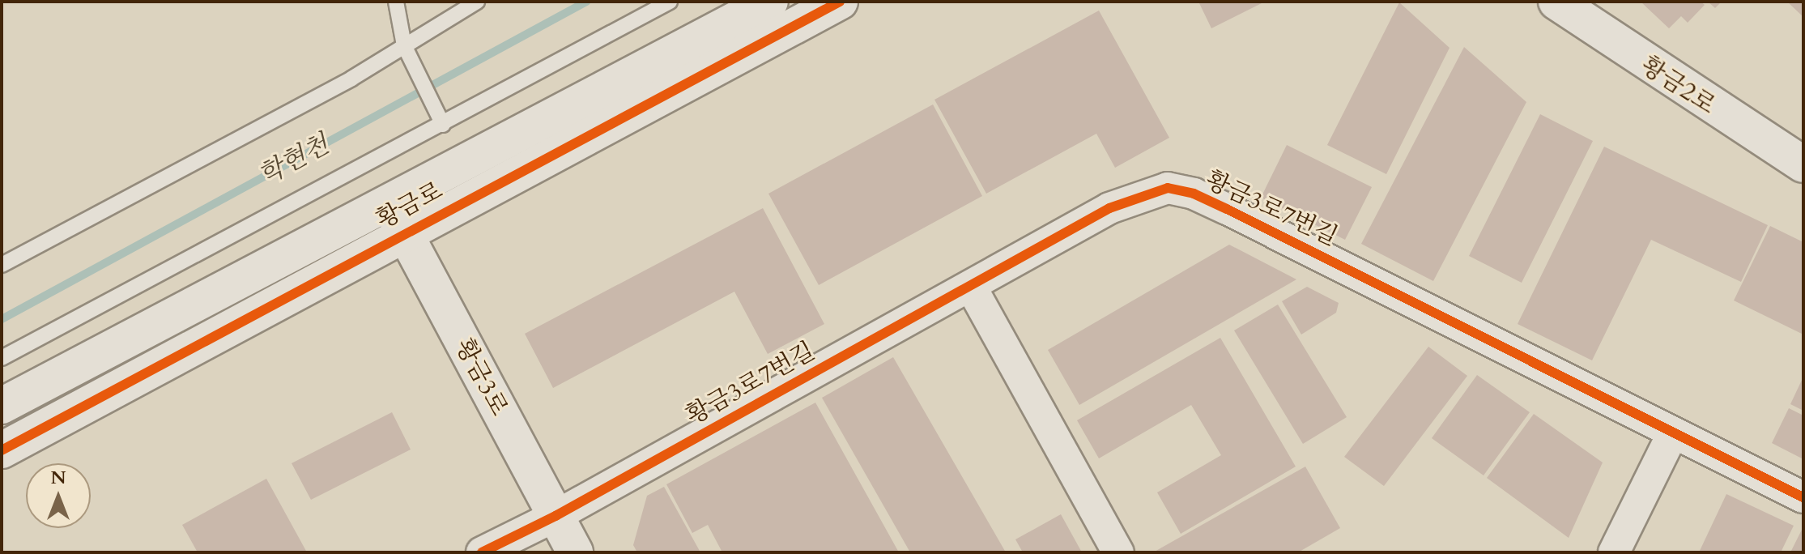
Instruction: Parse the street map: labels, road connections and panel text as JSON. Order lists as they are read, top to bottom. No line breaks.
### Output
{"streets":{"street":["황금2로","황금로","황금3로7번길","황금3로"]},"crossings":[["황금로","황금3로"],["황금3로7번길","황금3로"]],"water":["학현천"],"north":"top"}
